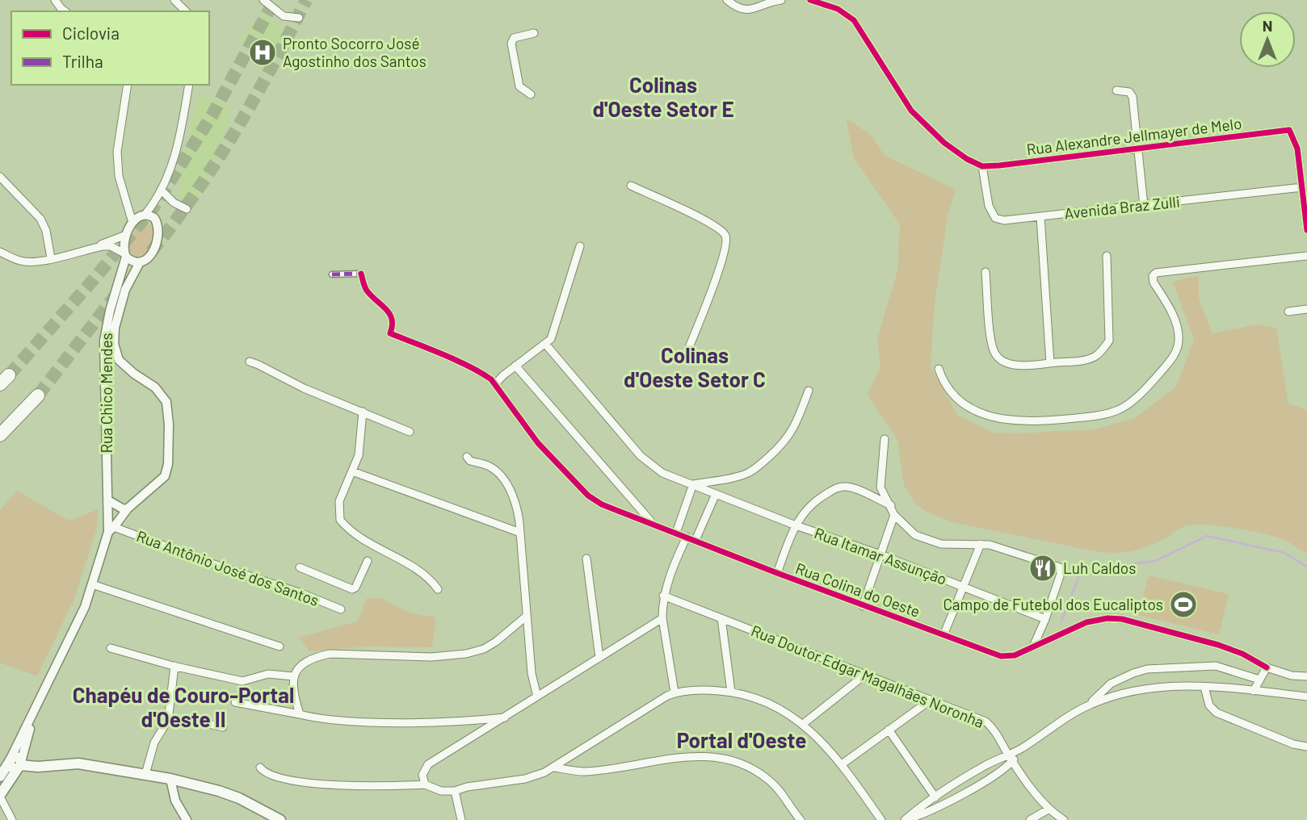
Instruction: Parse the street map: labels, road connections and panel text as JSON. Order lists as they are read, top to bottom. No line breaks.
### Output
{"streets":{"street":["Rua Alexandre Jellmayer de Melo","Avenida Braz Zulli","Rua Chico Mendes","Rua Itamar Assunção","Rua Antônio José dos Santos","Rua Colina do Oeste","Rua Doutor Edgar Magalhães Noronha"]},"crossings":[["Rua Alexandre Jellmayer de Melo","Avenida Braz Zulli"],["Rua Chico Mendes","Rua Antônio José dos Santos"]],"districts":["Colinas d'Oeste Setor E","Colinas d'Oeste Setor C","Chapéu de Couro-Portal d'Oeste II","Portal d'Oeste"],"places":{"hospital":["Pronto Socorro José Agostinho dos Santos"],"restaurant":["Luh Caldos"],"sports":["Campo de Futebol dos Eucaliptos"]},"legend":["Ciclovia","Trilha"],"north":"top"}
